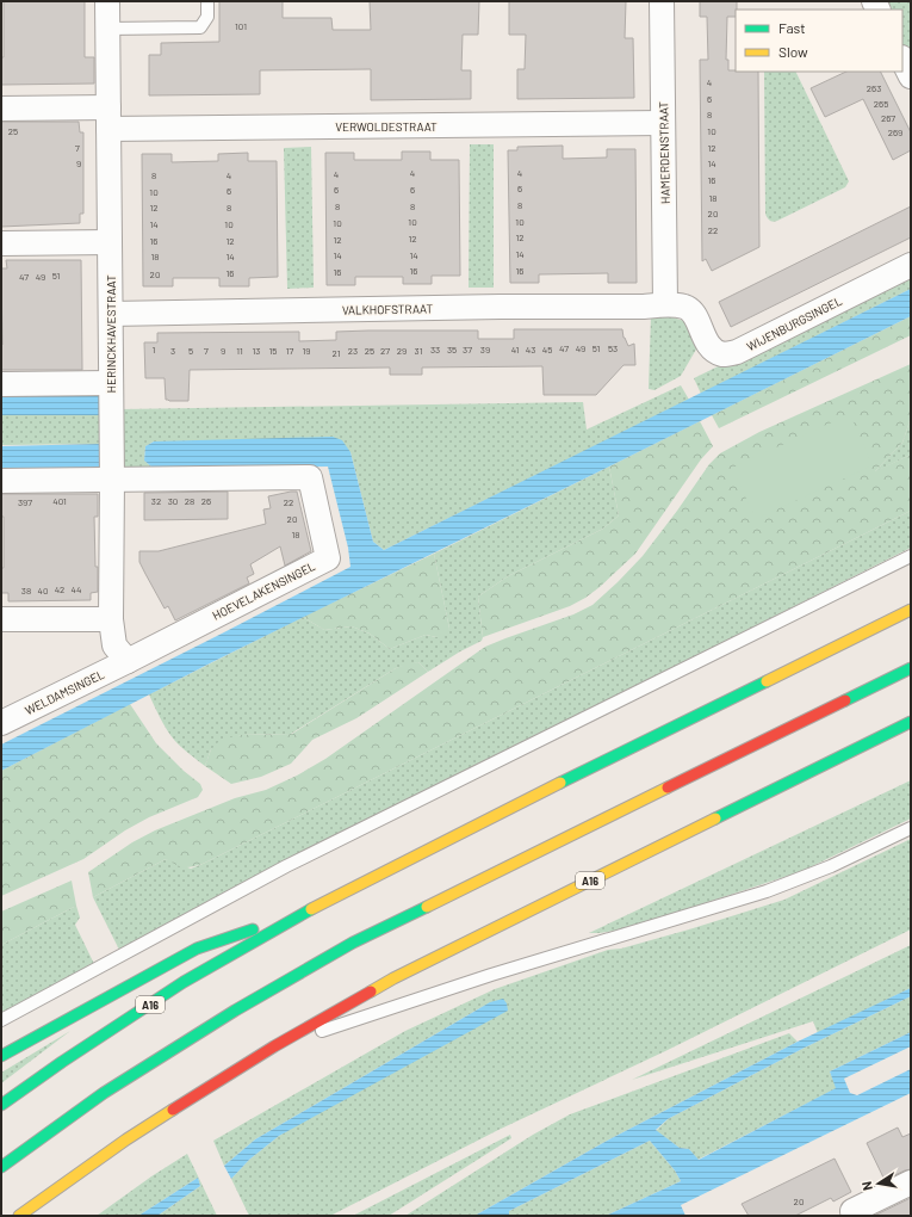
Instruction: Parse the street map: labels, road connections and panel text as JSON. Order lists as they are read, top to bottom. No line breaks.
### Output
{"streets":{"highway":["A16"],"street":["VERWOLDESTRAAT","HAMERDENSTRAAT","VALKHOFSTRAAT","WIJENBURGSINGEL","HERINCKHAVESTRAAT","HOEVELAKENSINGEL","WELDAMSINGEL"]},"crossings":[["VERWOLDESTRAAT","HAMERDENSTRAAT"],["VERWOLDESTRAAT","HERINCKHAVESTRAAT"],["HAMERDENSTRAAT","VALKHOFSTRAAT"],["HAMERDENSTRAAT","WIJENBURGSINGEL"],["VALKHOFSTRAAT","WIJENBURGSINGEL"],["VALKHOFSTRAAT","HERINCKHAVESTRAAT"],["HERINCKHAVESTRAAT","HOEVELAKENSINGEL"],["HERINCKHAVESTRAAT","WELDAMSINGEL"],["HOEVELAKENSINGEL","WELDAMSINGEL"]],"house_numbers":["101","4","263","6","265","8","267","25","10","269","7","12","9","14","4","4","4","8","4","16","6","6","6","6","10","18","8","8","8","12","8","20","10","10","10","14","10","22","12","12","12","16","12","14","14","14","18","14","16","16","16","16","20","51","47","49","47","49","51","53","1","33","35","37","39","41","43","45","3","5","7","9","11","13","15","17","19","23","25","27","29","31","21","401","32","30","28","26","397","22","20","18","42","44","38","40","20"],"legend":["Fast","Slow"],"north":"left"}
